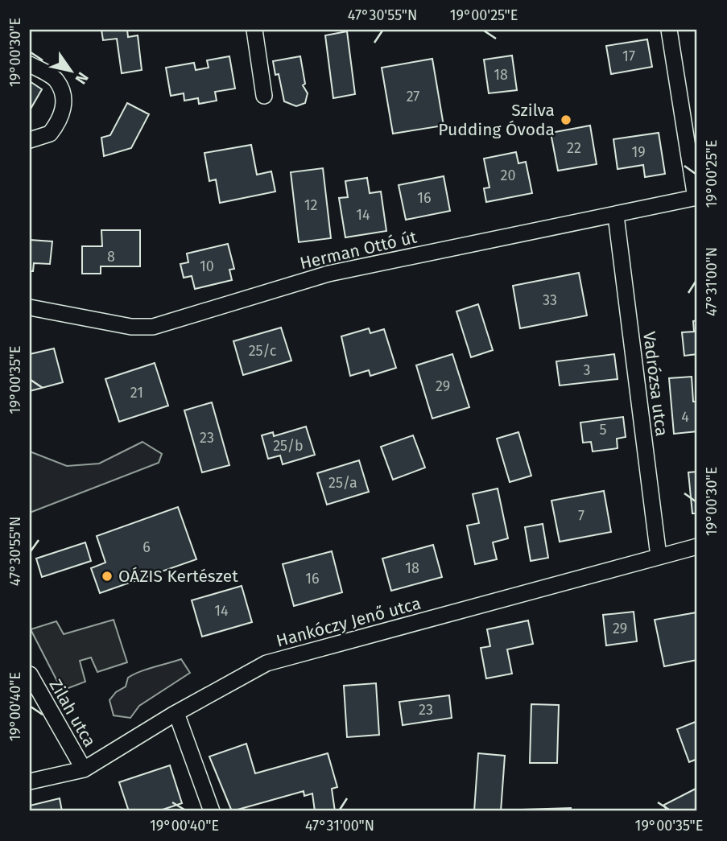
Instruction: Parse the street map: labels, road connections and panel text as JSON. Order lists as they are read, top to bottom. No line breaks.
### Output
{"streets":{"street":["Herman Ottó út","Vadrózsa utca","Hankóczy Jenő utca","Zilah utca"]},"crossings":[["Herman Ottó út","Vadrózsa utca"],["Vadrózsa utca","Hankóczy Jenő utca"],["Hankóczy Jenő utca","Zilah utca"]],"places":["Szilva Pudding Óvoda","OÁZIS Kertészet"],"house_numbers":["17","18","27","22","19","20","16","12","14","8","10","33","25/c","3","29","21","4","5","23","25/b","25/a","7","6","18","16","14","29","23"],"north":"bottom right","coordinates":["47°30'55\"N","19°00'25\"E","19°00'30\"E","47°31'00\"N","19°00'35\"E","19°00'40\"E"]}
